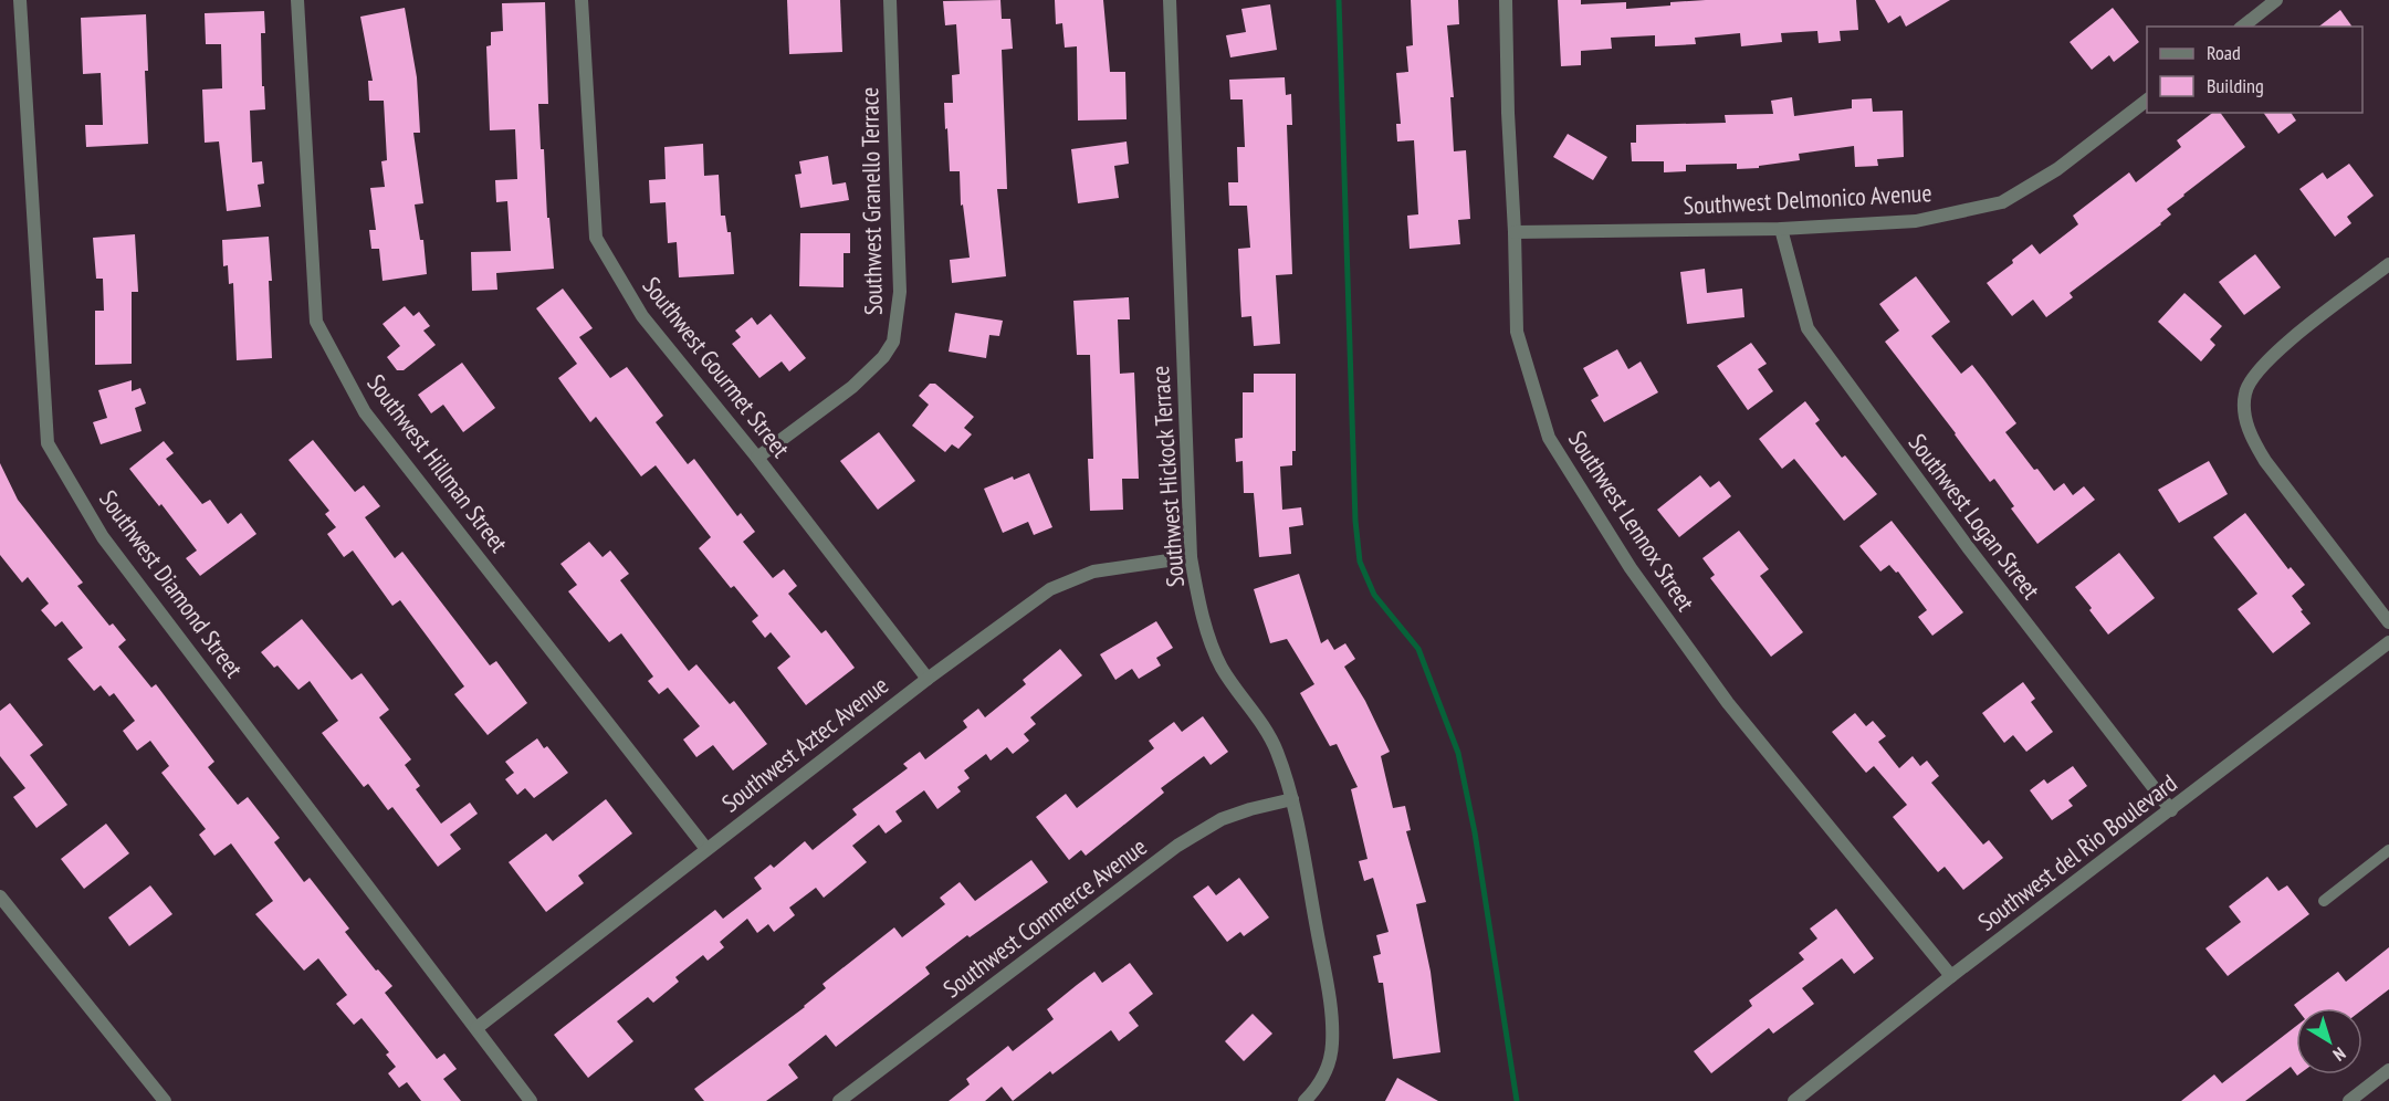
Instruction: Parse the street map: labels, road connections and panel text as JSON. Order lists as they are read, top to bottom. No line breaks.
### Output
{"streets":{"street":["Southwest Delmonico Avenue","Southwest Granello Terrace","Southwest Gourmet Street","Southwest Hillman Street","Southwest Hickock Terrace","Southwest Logan Street","Southwest Lennox Street","Southwest Diamond Street","Southwest Aztec Avenue","Southwest del Rio Boulevard","Southwest Commerce Avenue"]},"crossings":[["Southwest Delmonico Avenue","Southwest Logan Street"],["Southwest Delmonico Avenue","Southwest Lennox Street"],["Southwest Granello Terrace","Southwest Gourmet Street"],["Southwest Gourmet Street","Southwest Aztec Avenue"],["Southwest Hillman Street","Southwest Aztec Avenue"],["Southwest Hickock Terrace","Southwest Aztec Avenue"],["Southwest Hickock Terrace","Southwest Commerce Avenue"],["Southwest Logan Street","Southwest del Rio Boulevard"],["Southwest Lennox Street","Southwest del Rio Boulevard"],["Southwest Diamond Street","Southwest Aztec Avenue"]],"legend":["Road","Building"],"north":"bottom right"}
